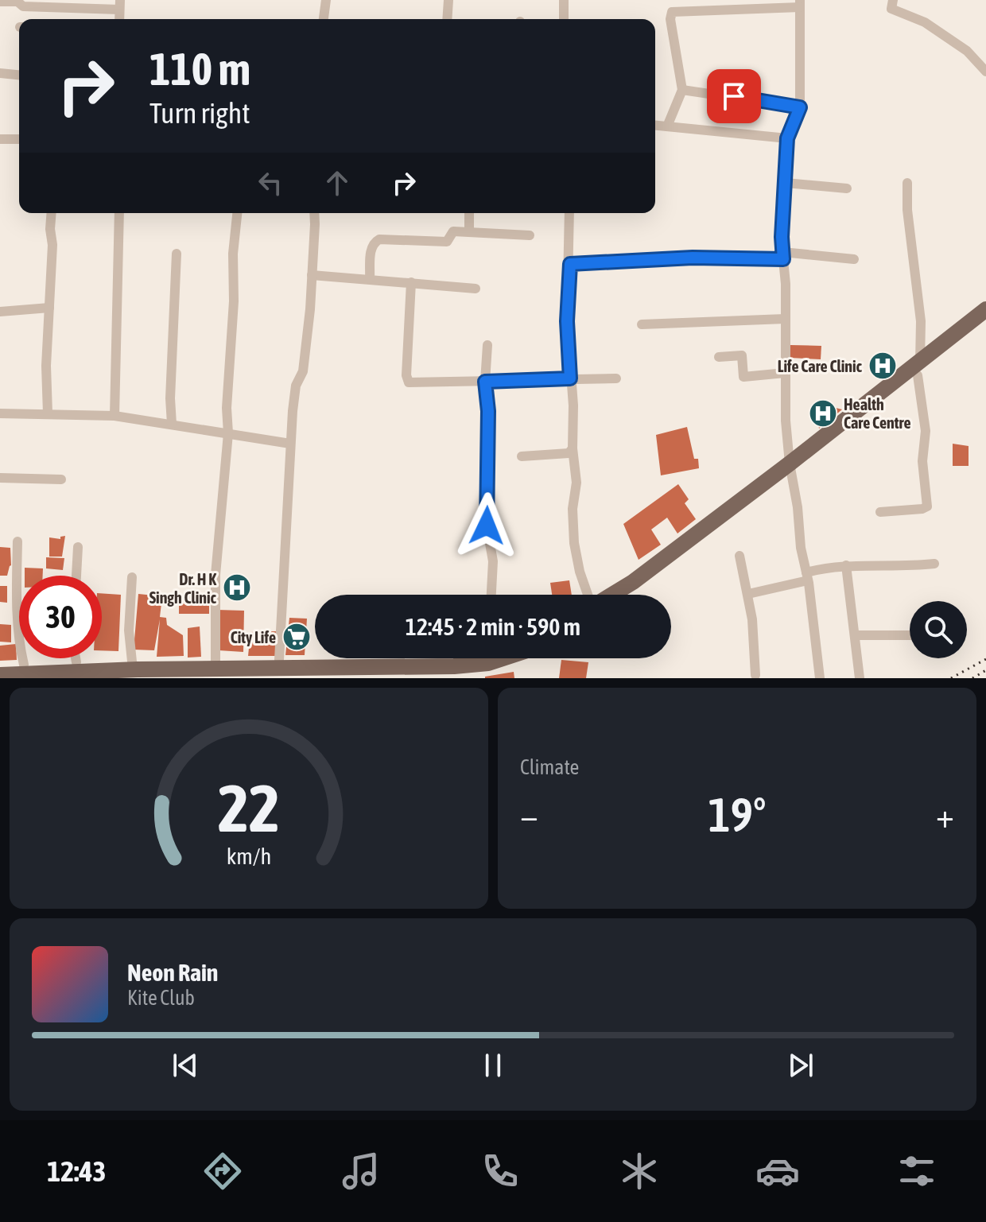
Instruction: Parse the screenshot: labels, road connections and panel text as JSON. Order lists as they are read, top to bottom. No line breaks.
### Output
{"places":{"hospital":["Life Care Clinic","Health Care Centre","Dr. H K Singh Clinic"],"supermarket":["City Life"]},"page":{"turn":["110 m","Turn right"],"limit":"30","trip":"12:45 · 2 min · 590 m","tile":"Climate","heat":["−","19°","+"],"song":["Neon Rain","Kite Club"],"tabs":"12:43","gauge":["22","km/h"]}}
